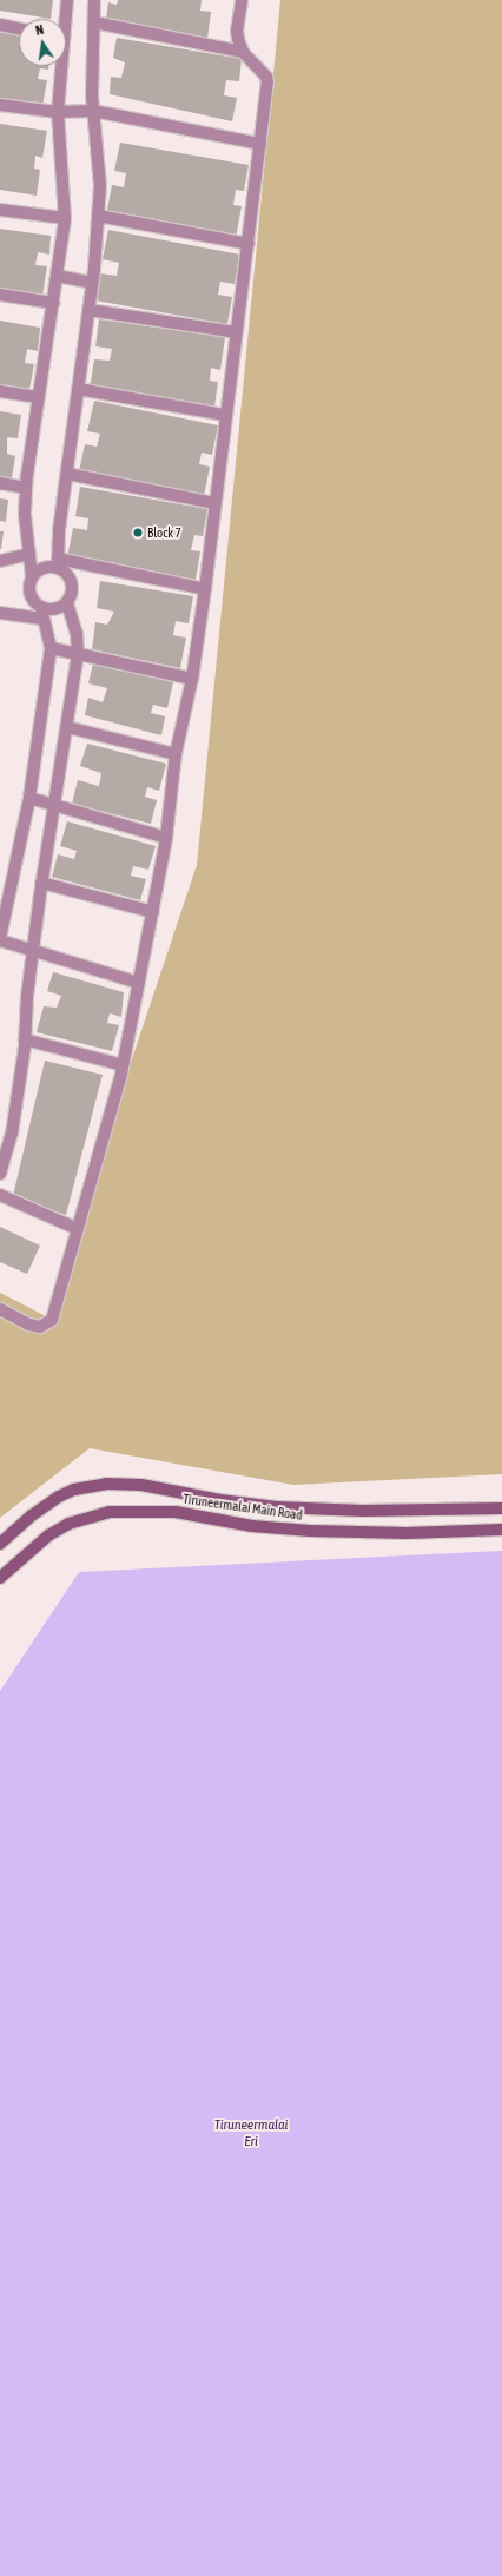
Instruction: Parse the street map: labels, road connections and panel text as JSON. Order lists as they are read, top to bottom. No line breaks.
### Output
{"streets":{"main road":["Tiruneermalai Main Road"]},"water":["Tiruneermalai Eri"],"places":["Block 7"],"north":"top"}
